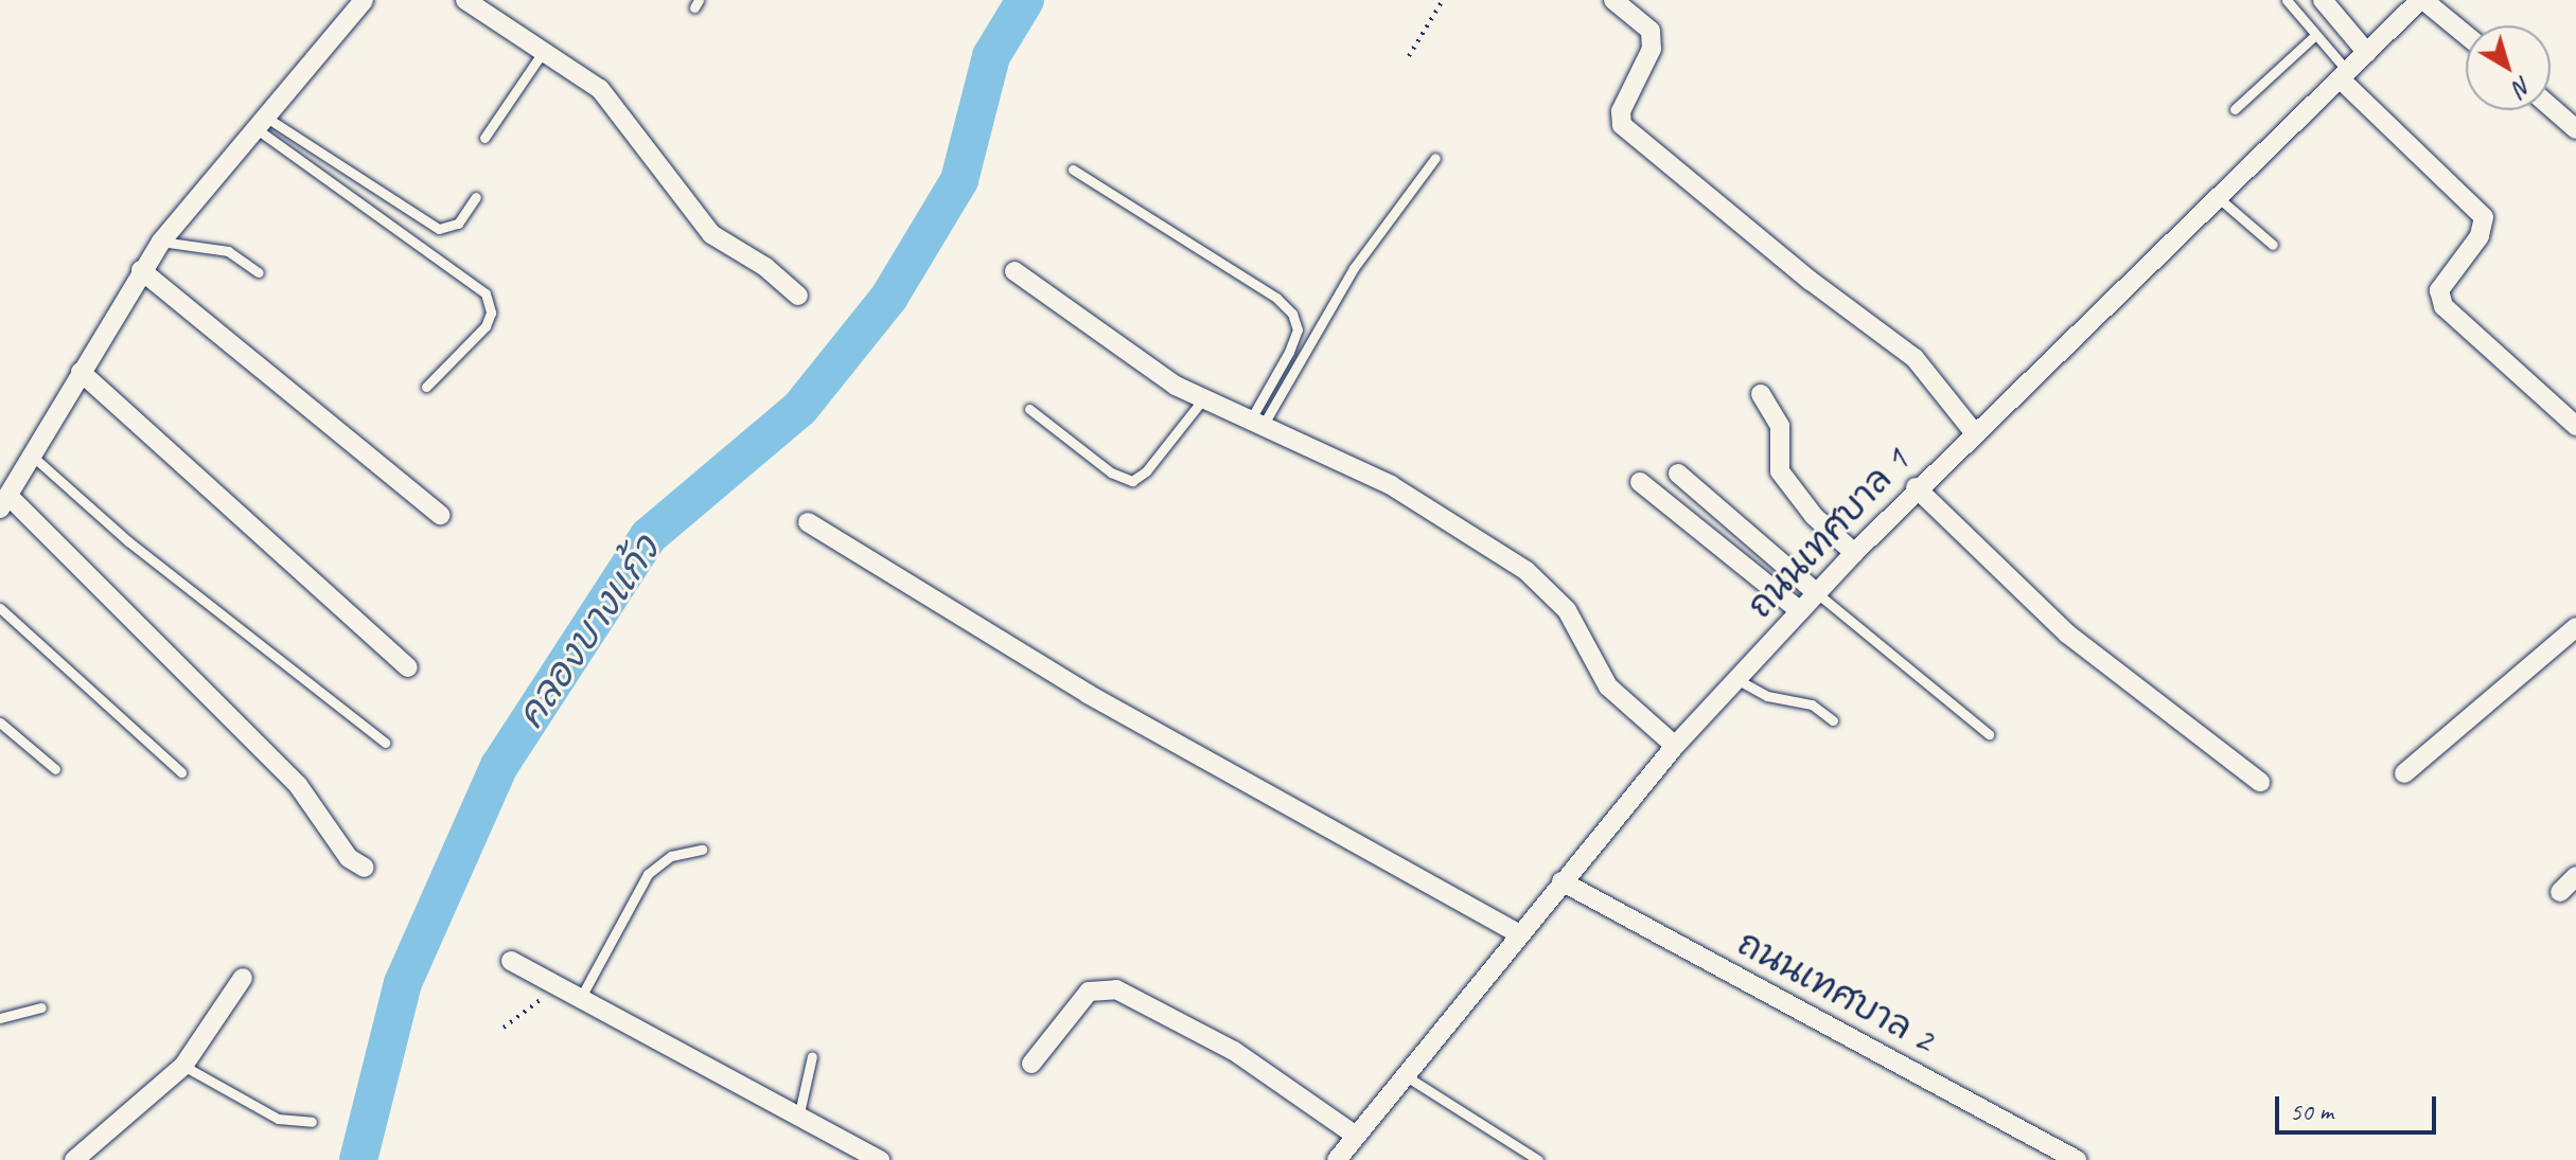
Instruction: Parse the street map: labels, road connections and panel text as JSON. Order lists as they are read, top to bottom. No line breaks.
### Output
{"streets":{"street":["ถนนเทศบาล 1","ถนนเทศบาล 2"]},"crossings":[["ถนนเทศบาล 1","ถนนเทศบาล 2"]],"water":["คลองบางแก้ว"],"scale_bar":"50 m","north":"bottom right"}
